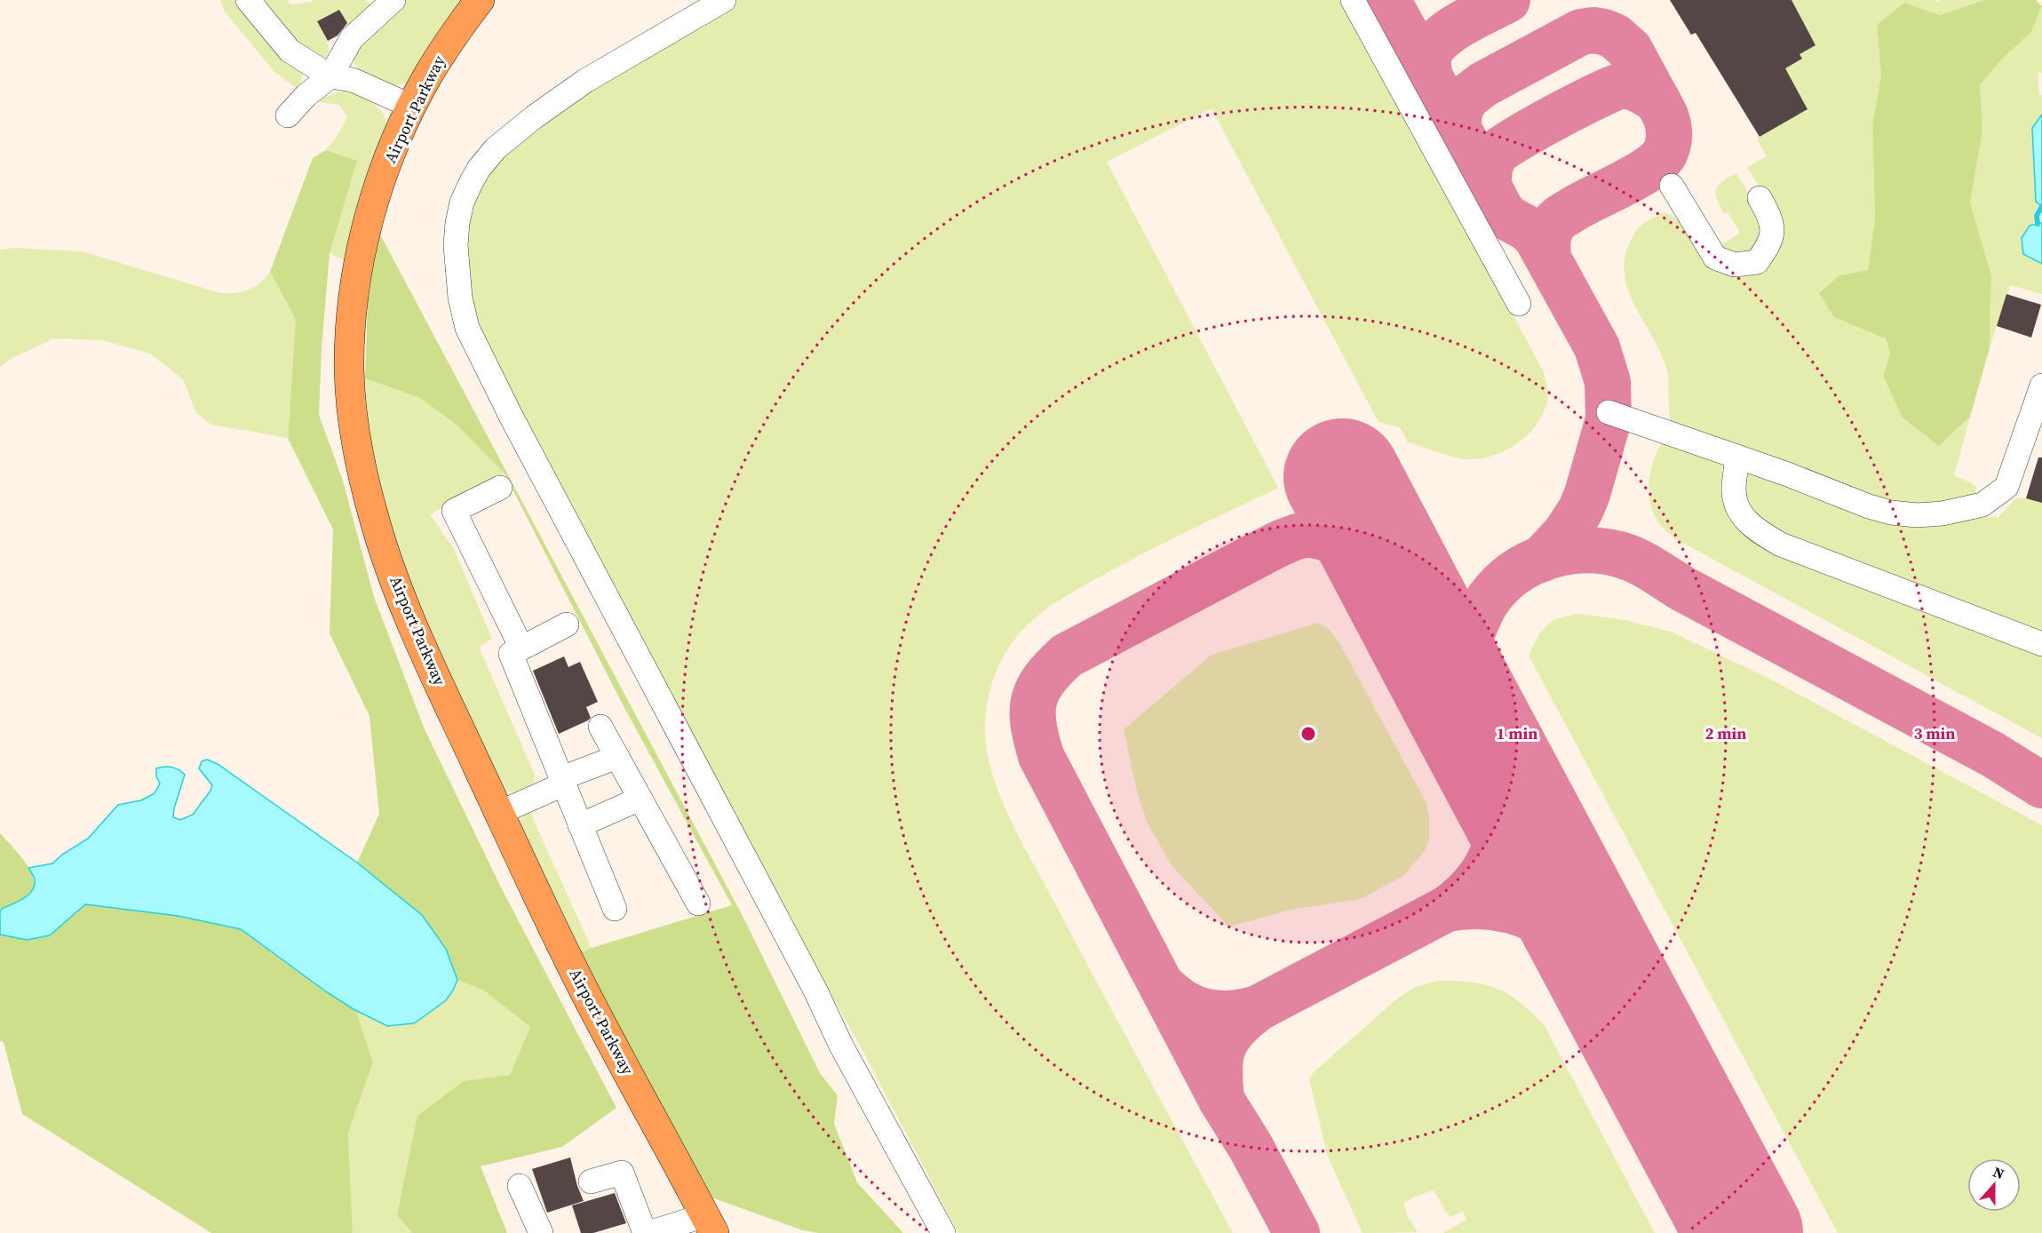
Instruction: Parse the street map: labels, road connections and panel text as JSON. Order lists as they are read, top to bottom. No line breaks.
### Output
{"streets":{"main road":["Airport Parkway"]},"north":"top","rings":["1 min","2 min","3 min"]}
